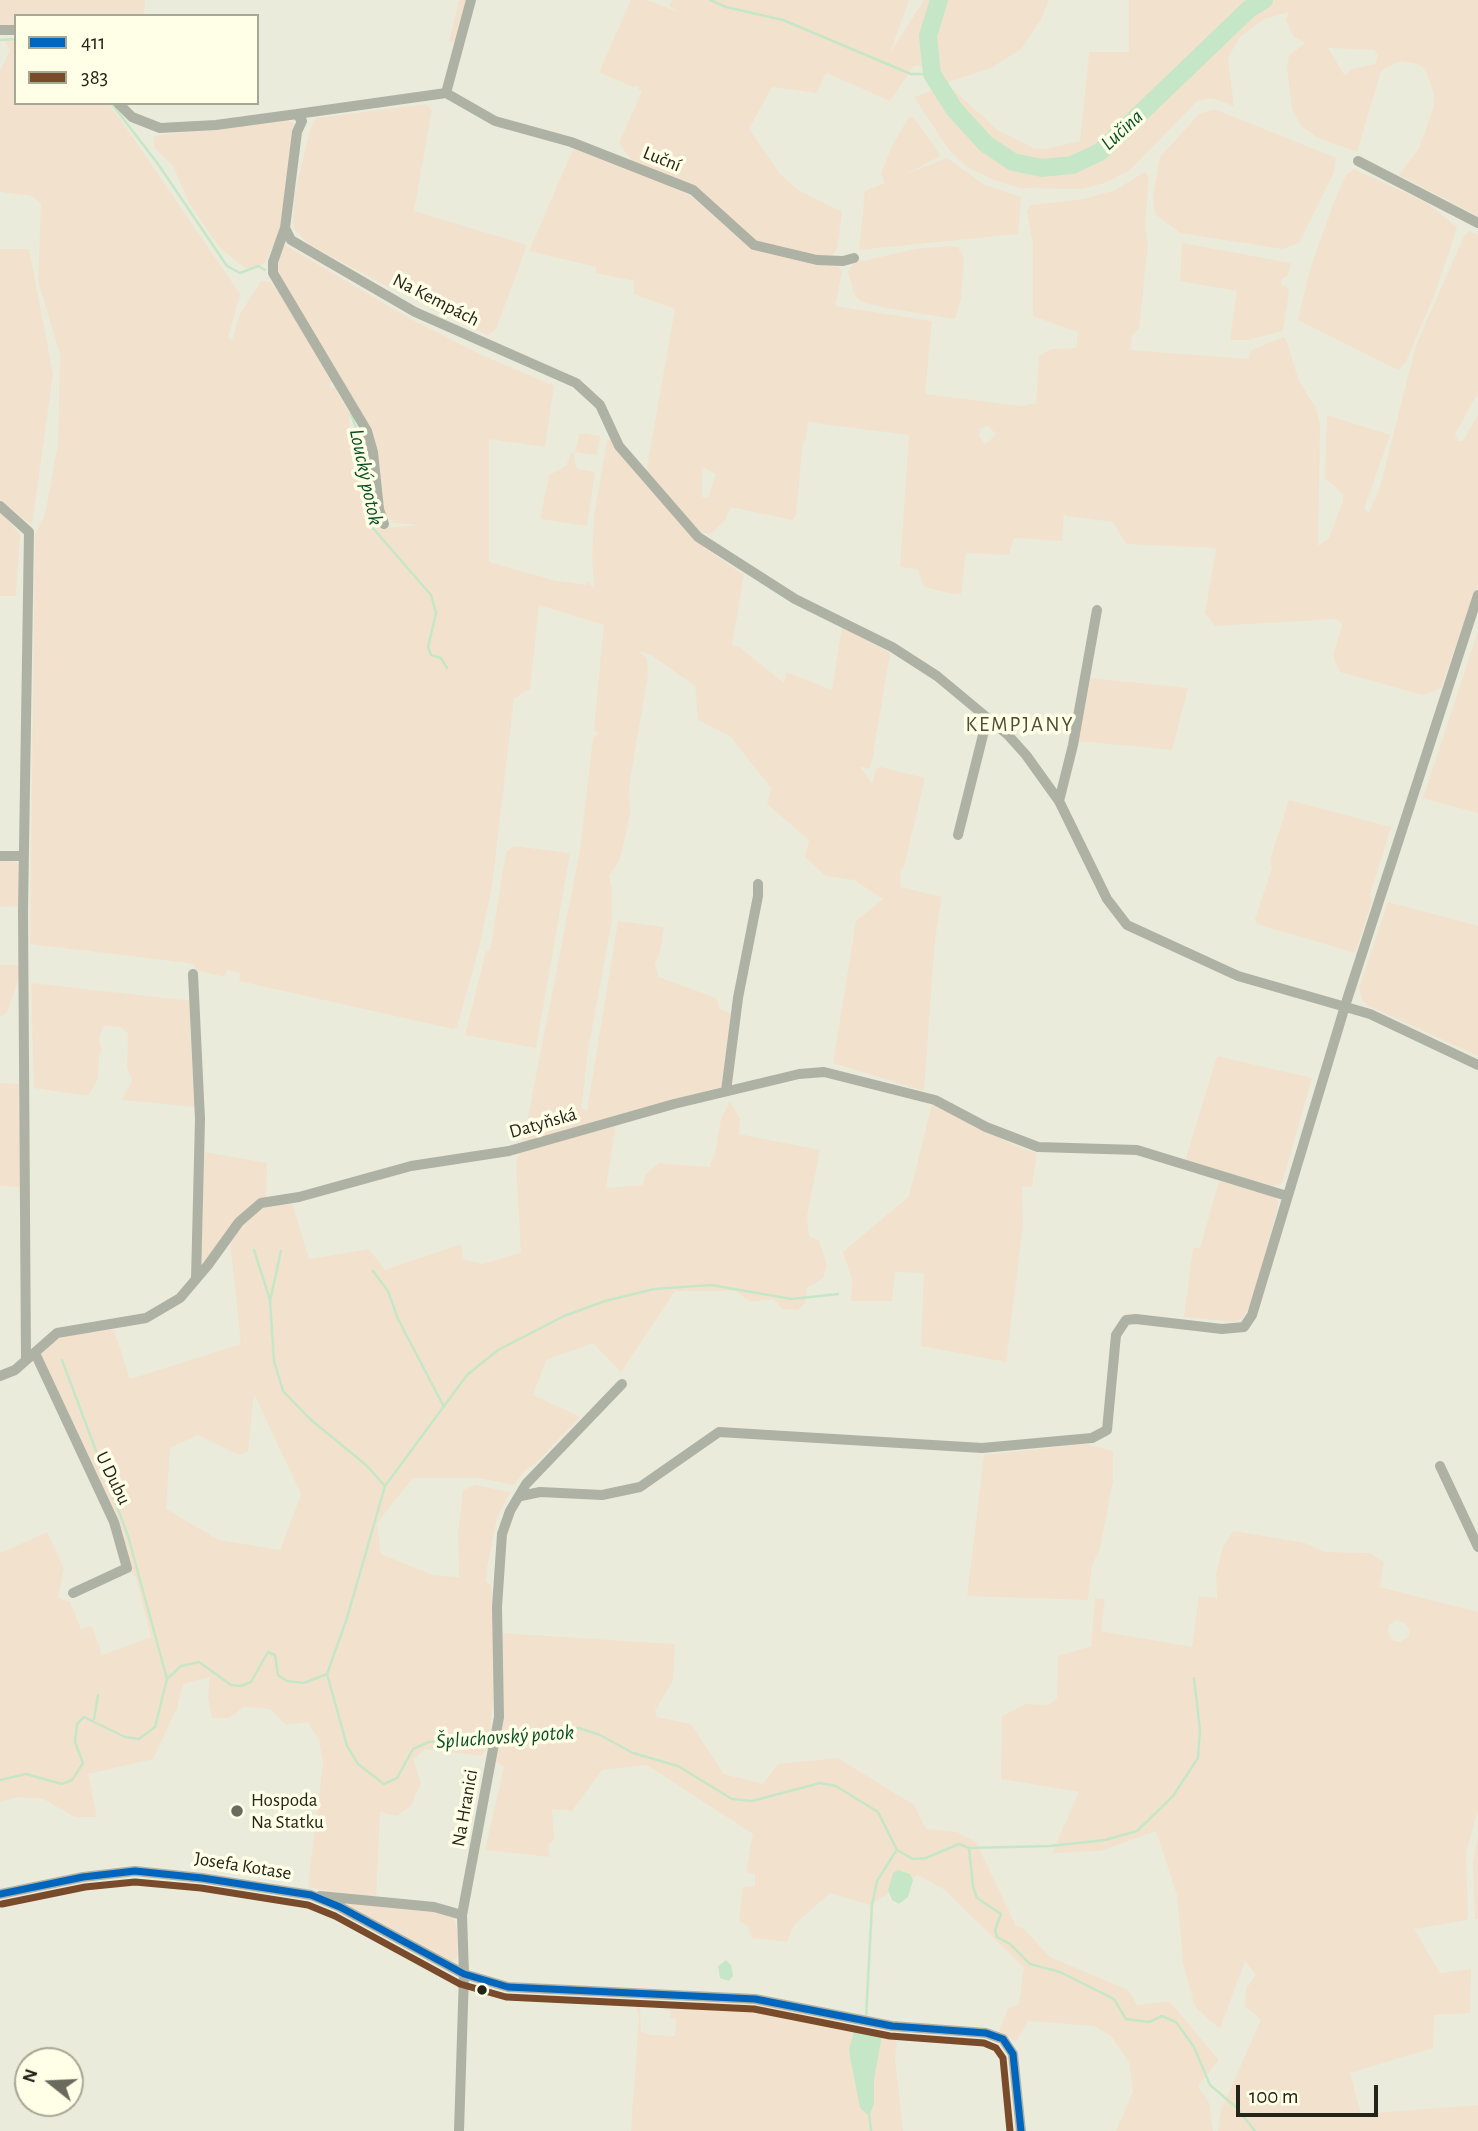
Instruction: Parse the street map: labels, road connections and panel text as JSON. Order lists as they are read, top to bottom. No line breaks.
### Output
{"streets":{"street":["Luční","Na Kempách","Datyňská","U Dubu","Na Hranici","Josefa Kotase"]},"crossings":[["Datyňská","U Dubu"],["Na Hranici","Josefa Kotase"]],"districts":["KEMPJANY"],"water":["Lučina","Loucký potok","Špluchovský potok"],"places":["Hospoda Na Statku"],"lines":["transit line 411","transit line 383"],"legend":["411","383"],"scale_bar":"100 m","north":"left"}
